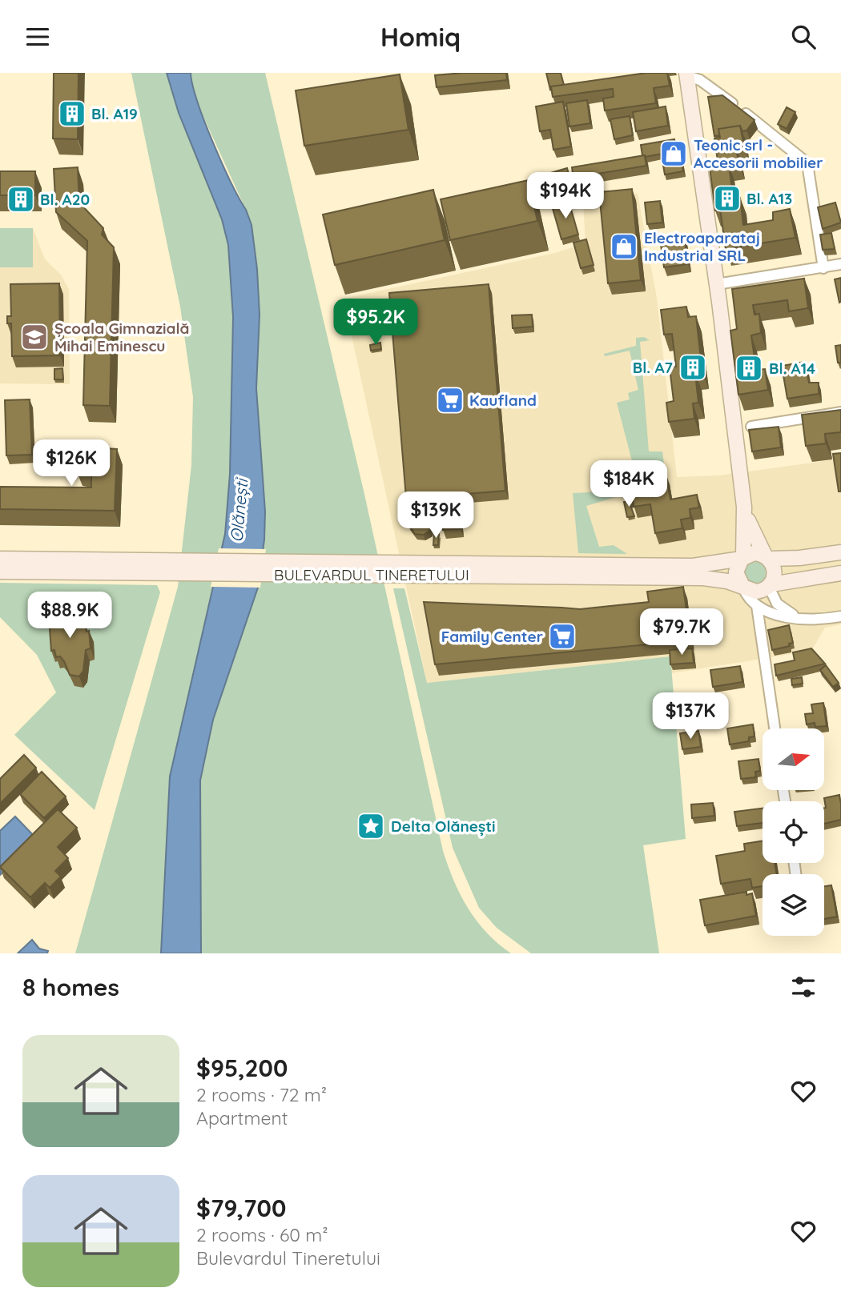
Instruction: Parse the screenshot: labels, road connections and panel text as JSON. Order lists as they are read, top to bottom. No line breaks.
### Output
{"streets":{"main road":["BULEVARDUL TINERETULUI"]},"water":["Olănești"],"places":{"building":["Bl. A19","Bl. A13","Bl. A20","Bl. A7","Bl. A14"],"shop":["Teonic srl - Accesorii mobilier","Electroaparataj Industrial SRL"],"school or university":["Școala Gimnazială Mihai Eminescu"],"supermarket":["Kaufland","Family Center"],"place":["Delta Olănești"]},"north":"right","page":{"header":"Homiq","price":["$194K","$95.2K","$126K","$184K","$139K","$88.9K","$79.7K","$137K"],"heading":"8 homes","list":[{"name":"$95,200","note":"2 rooms · 72 m² · Apartment"},{"name":"$79,700","note":"2 rooms · 60 m² · Bulevardul Tineretului"}]}}
